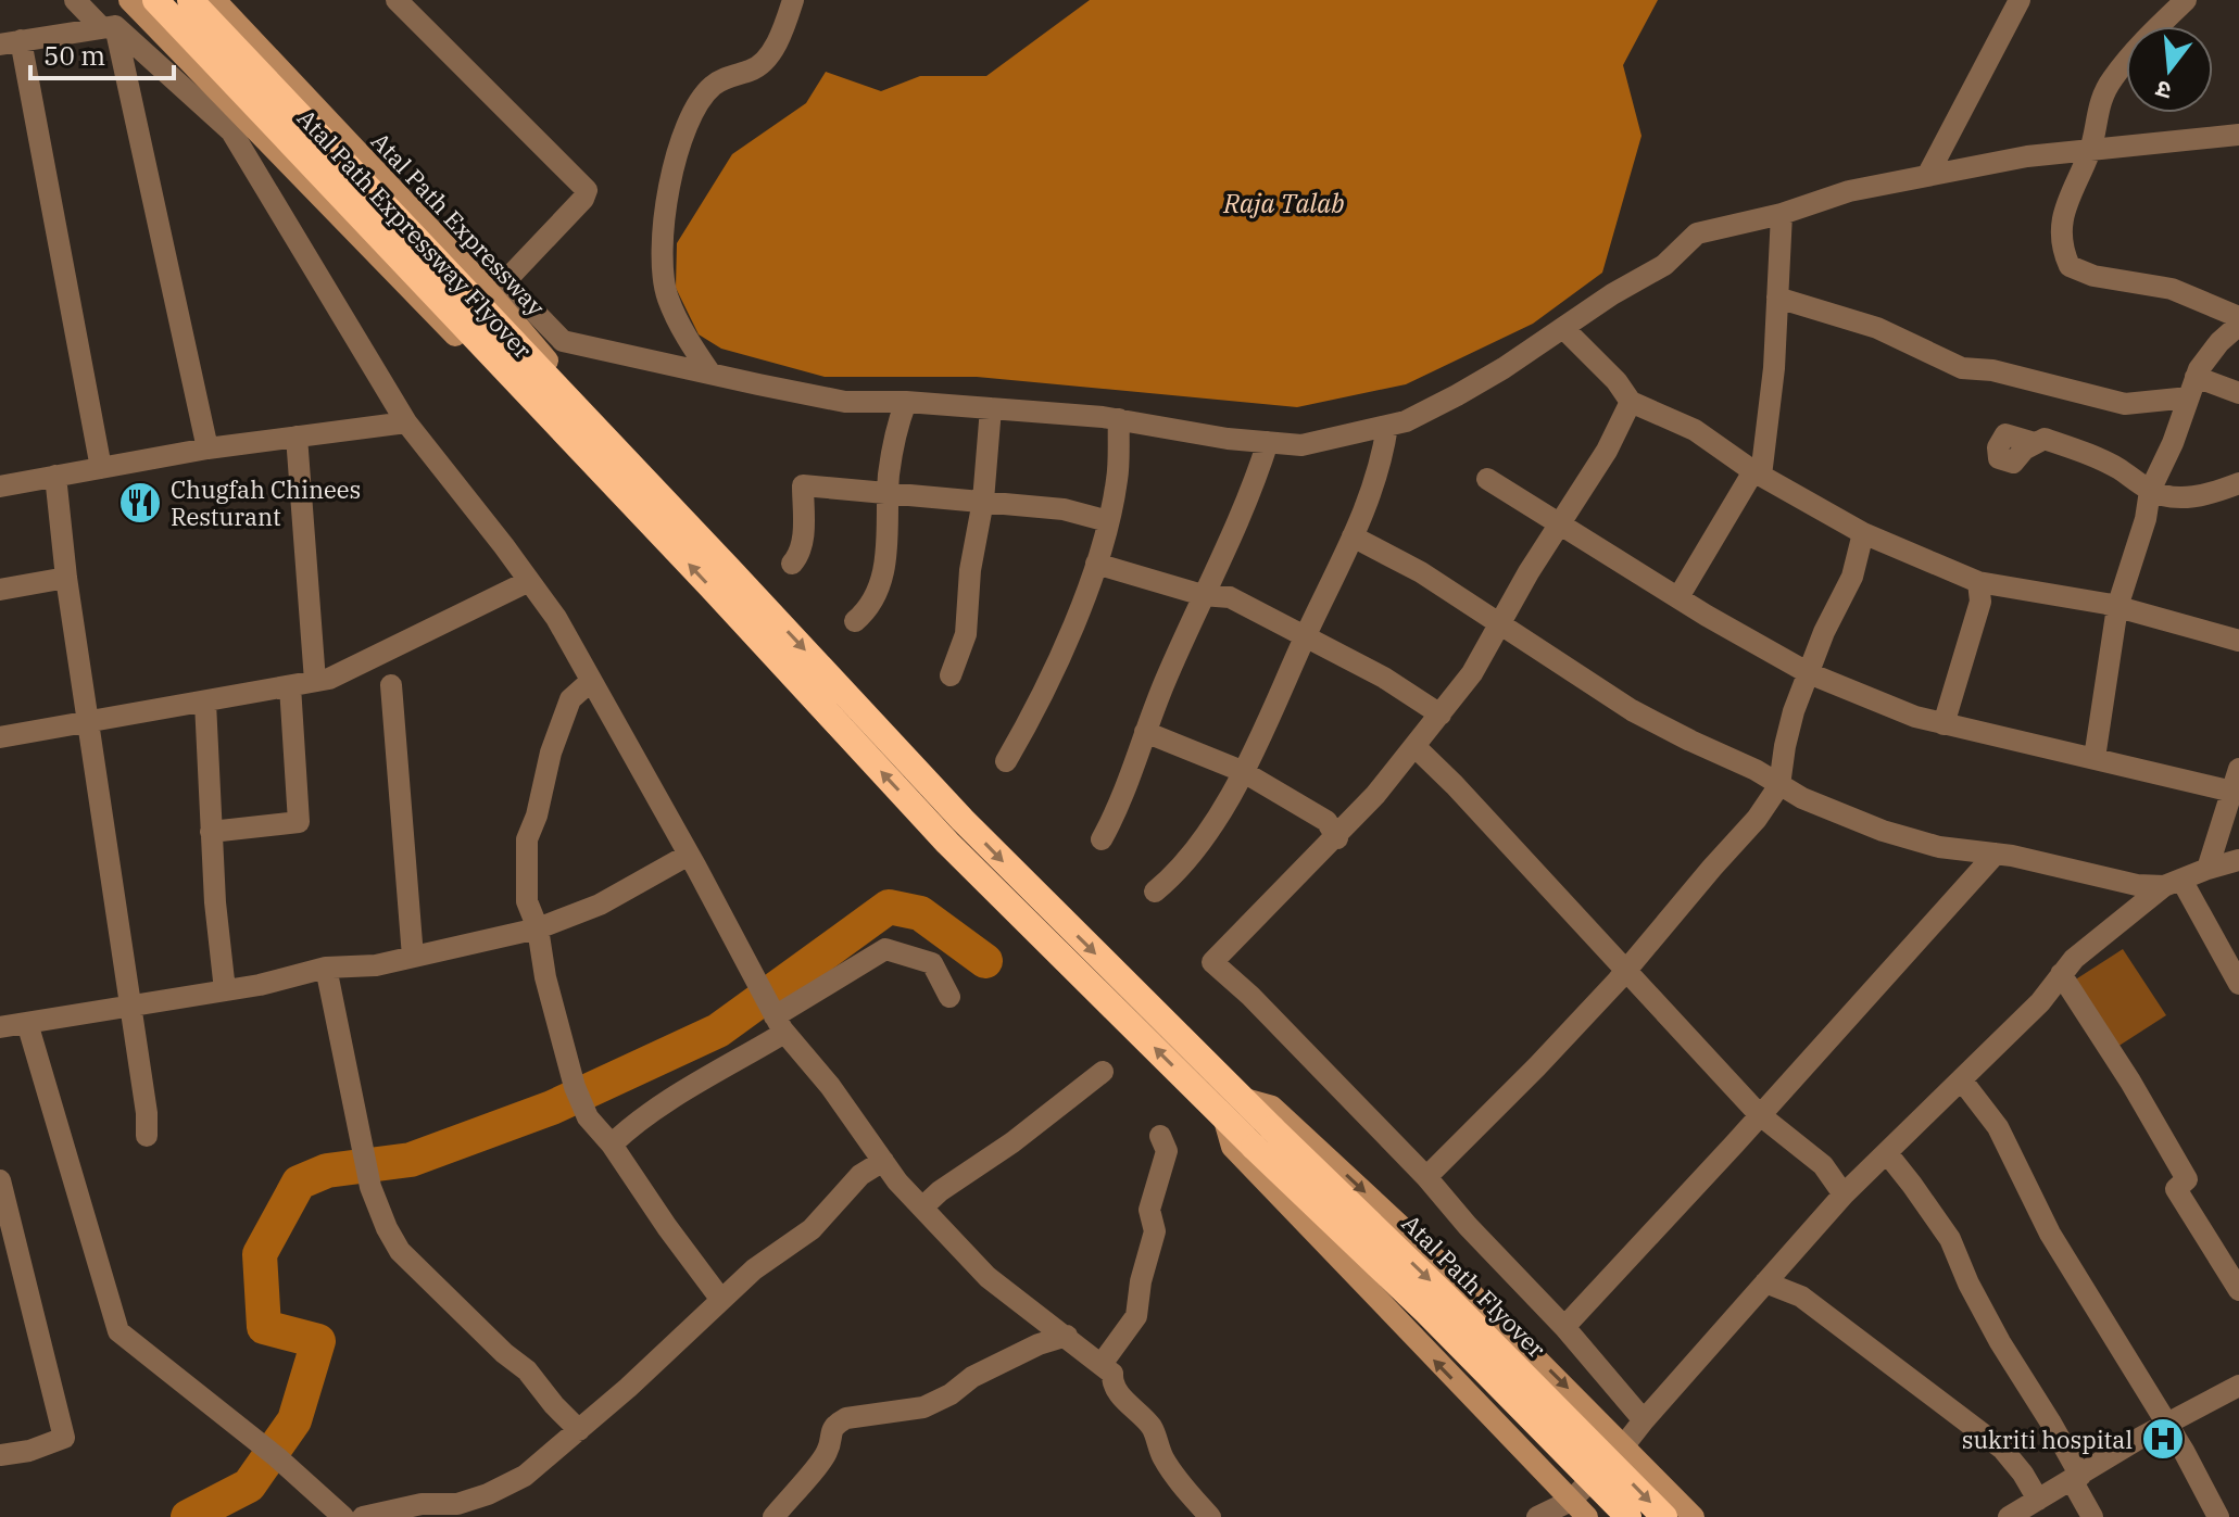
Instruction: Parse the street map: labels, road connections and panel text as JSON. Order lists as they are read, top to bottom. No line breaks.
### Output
{"streets":{"highway":["Atal Path Expressway Flyover","Atal Path Flyover"],"street":["Atal Path Expressway"]},"crossings":[["Atal Path Expressway","Atal Path Expressway Flyover"]],"water":["Raja Talab"],"places":{"restaurant":["Chugfah Chinees Resturant"],"hospital":["sukriti hospital"]},"scale_bar":"50 m","north":"bottom"}
